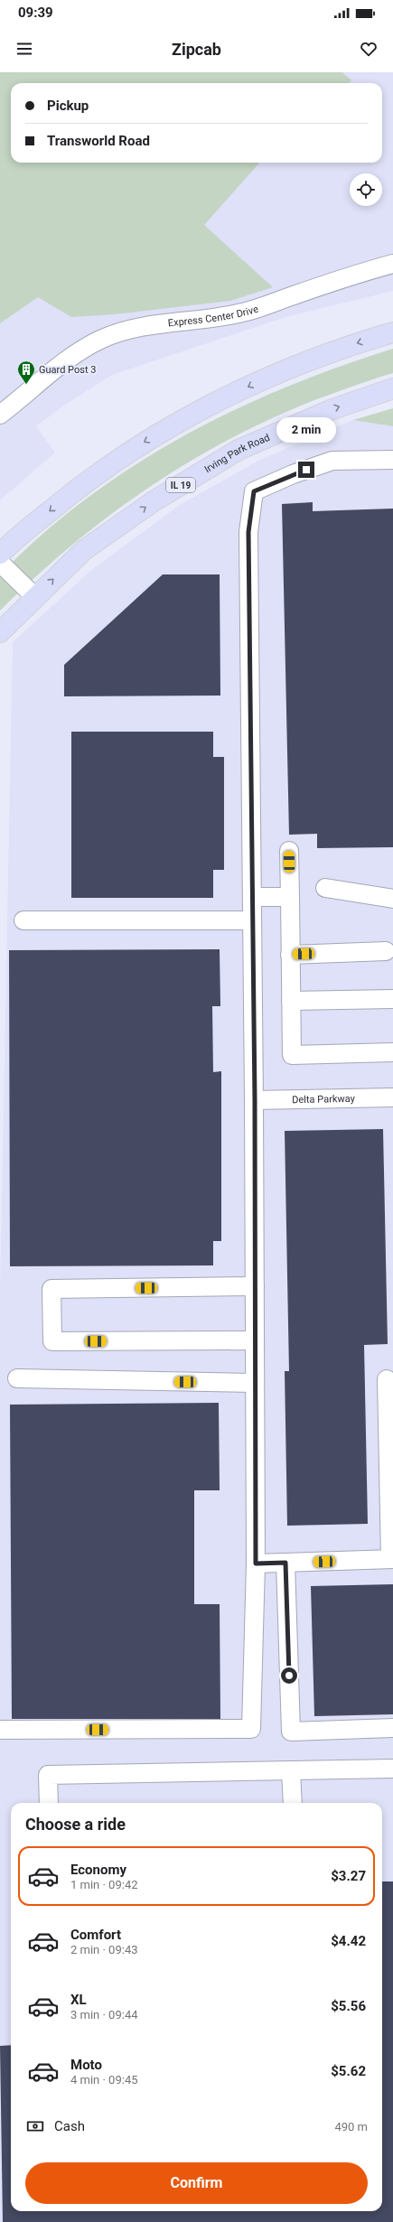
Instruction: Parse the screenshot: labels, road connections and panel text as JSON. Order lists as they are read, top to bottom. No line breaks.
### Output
{"streets":{"main road":["Irving Park Road","IL 19"],"street":["Express Center Drive","Delta Parkway"]},"places":{"building":["Guard Post 3"]},"page":{"status":"09:39","header":"Zipcab","banner":["Pickup","Transworld Road"],"bubble":"2 min","heading":"Choose a ride","list":[{"name":"Economy","note":"1 min · 09:42","value":"$3.27"},{"name":"Comfort","note":"2 min · 09:43","value":"$4.42"},{"name":"XL","note":"3 min · 09:44","value":"$5.56"},{"name":"Moto","note":"4 min · 09:45","value":"$5.62"}],"pay":["Cash","490 m"],"buttons":"Confirm"}}
